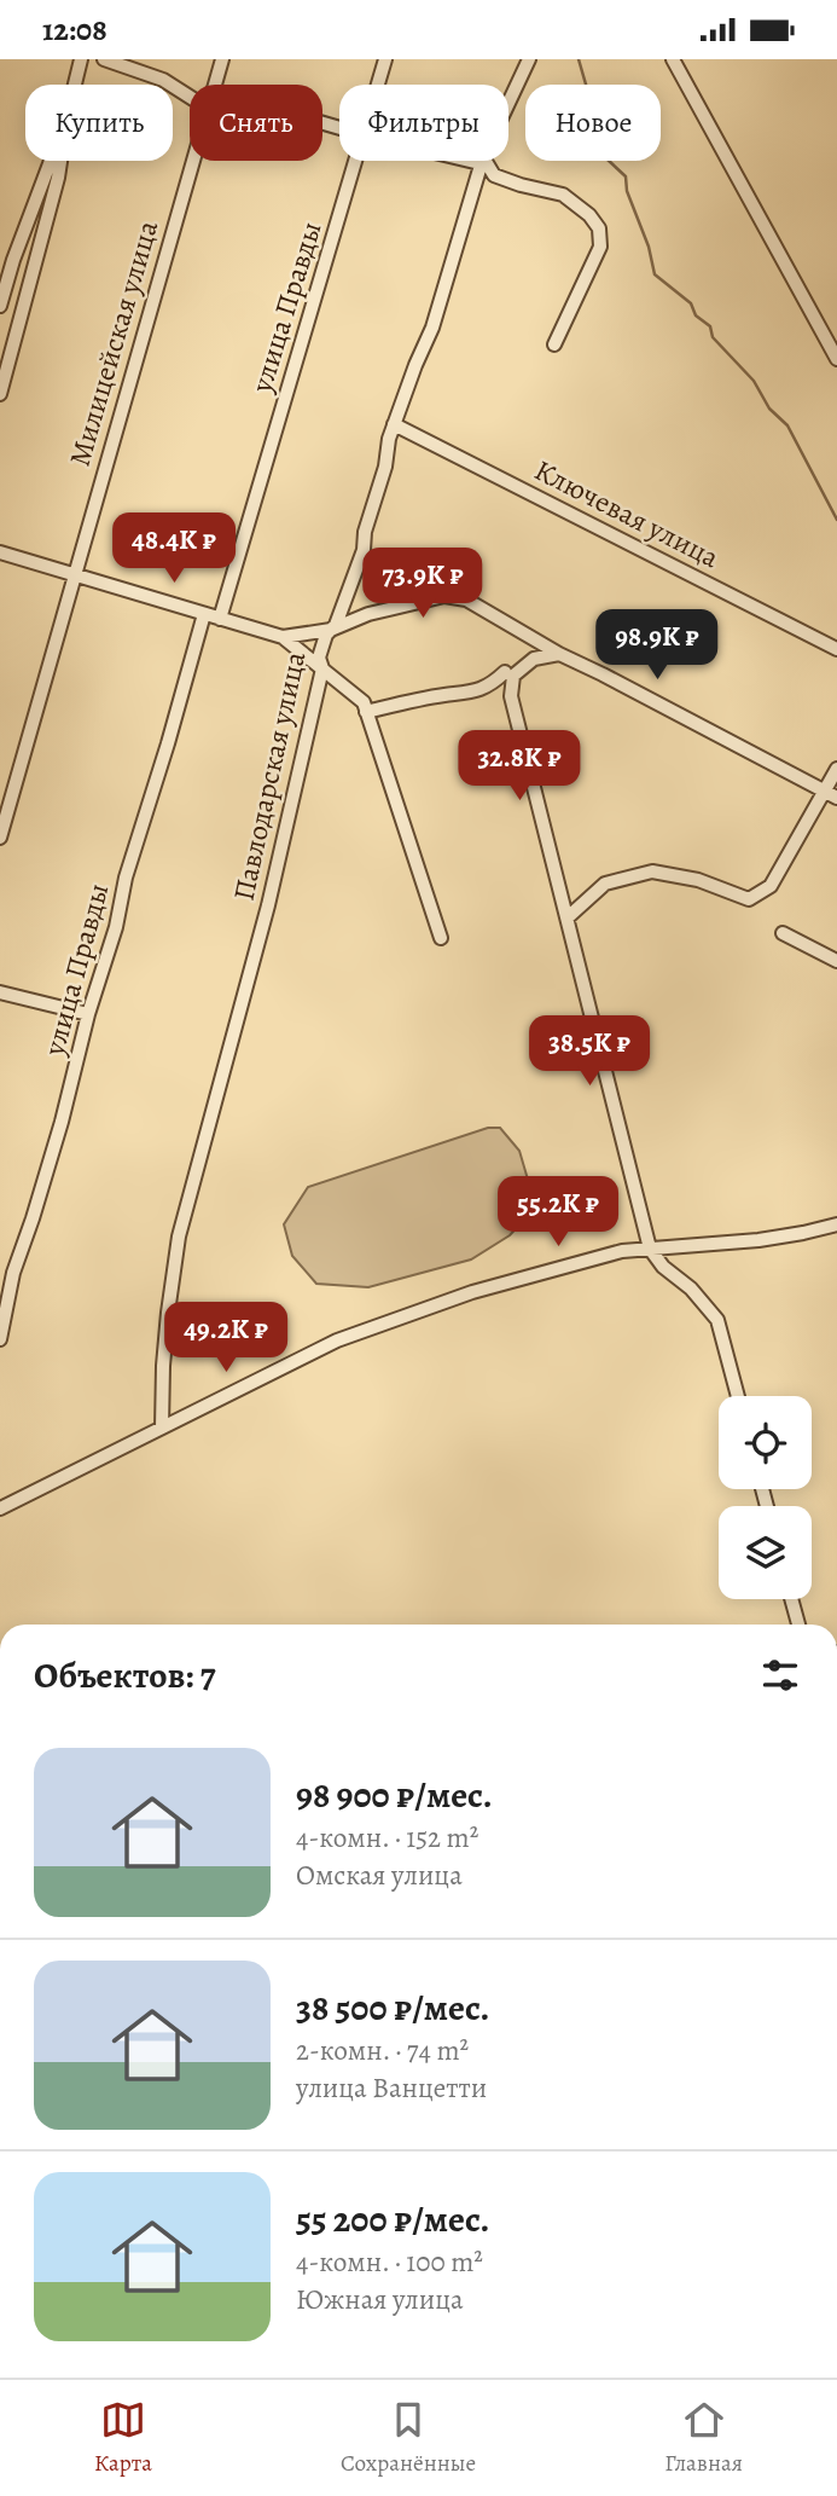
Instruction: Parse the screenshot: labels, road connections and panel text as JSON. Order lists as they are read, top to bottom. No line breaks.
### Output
{"streets":{"street":["улица Правды","Милицейская улица","Ключевая улица","Павлодарская улица"]},"crossings":[["Ключевая улица","Павлодарская улица"]],"page":{"status":"12:08","chip":["Купить","Снять","Фильтры","Новое"],"price":["48.4K ₽","73.9K ₽","98.9K ₽","32.8K ₽","38.5K ₽","55.2K ₽","49.2K ₽"],"heading":"Объектов: 7","list":[{"name":"98 900 ₽/мес.","note":"4-комн. · 152 m² · Омская улица"},{"name":"38 500 ₽/мес.","note":"2-комн. · 74 m² · улица Ванцетти"},{"name":"55 200 ₽/мес.","note":"4-комн. · 100 m² · Южная улица"}],"tabs":["Карта","Сохранённые","Главная"]}}
